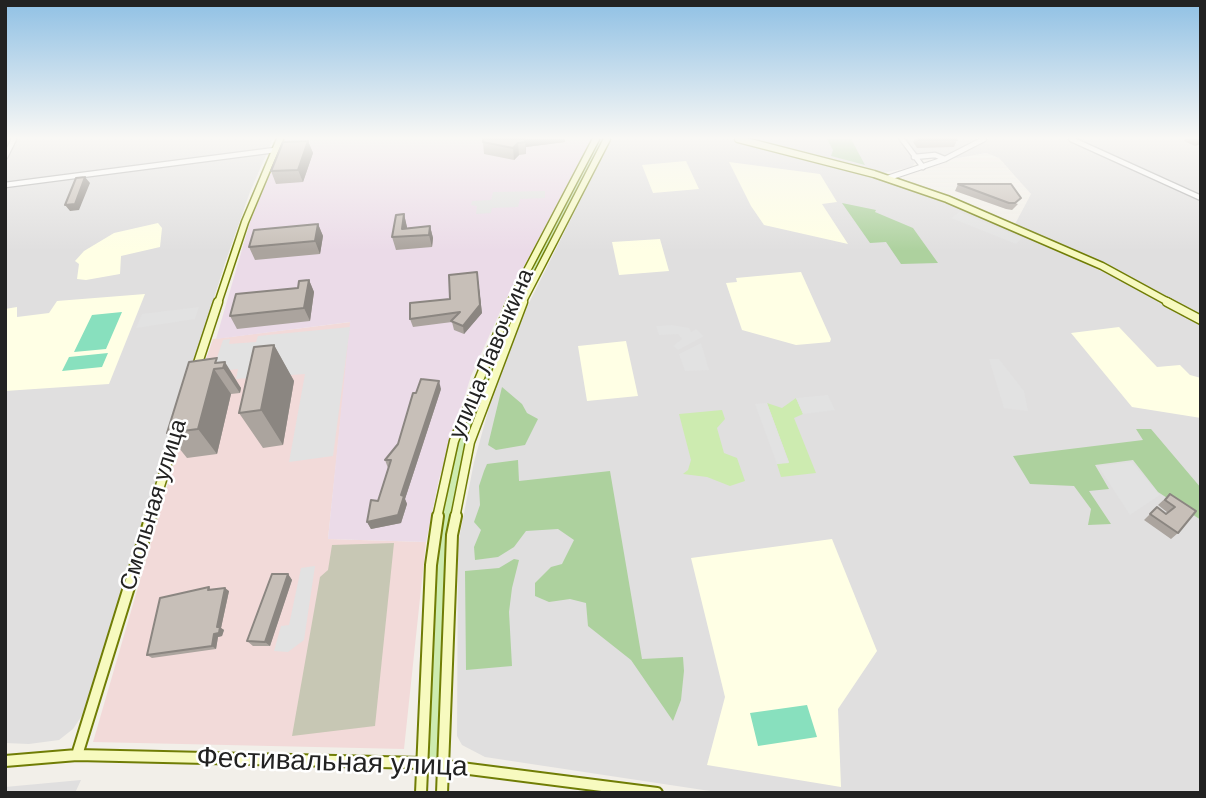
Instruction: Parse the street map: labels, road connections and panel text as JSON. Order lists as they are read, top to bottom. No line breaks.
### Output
{"streets":{"main road":["улица Лавочкина","Смольная улица","Фестивальная улица"]},"crossings":[["улица Лавочкина","Фестивальная улица"],["Смольная улица","Фестивальная улица"]]}
